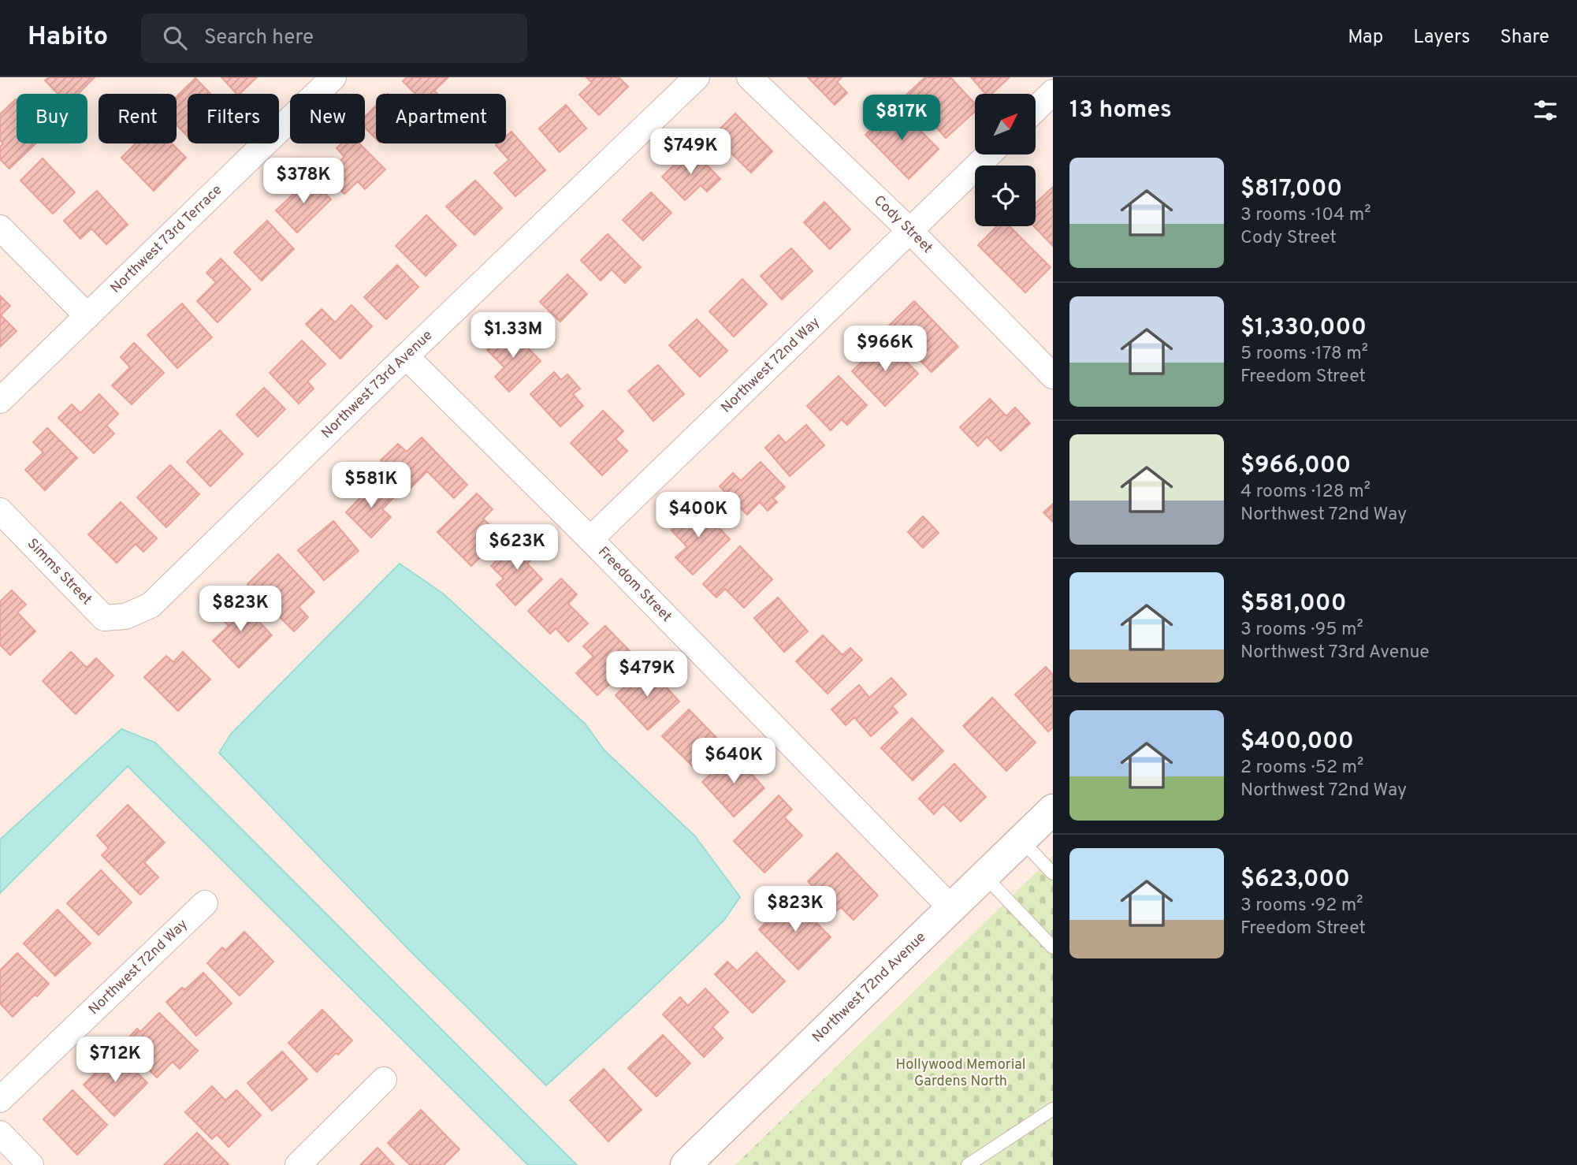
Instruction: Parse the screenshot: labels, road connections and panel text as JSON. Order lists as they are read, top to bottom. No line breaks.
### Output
{"streets":{"street":["Cody Street","Northwest 73rd Terrace","Northwest 72nd Way","Northwest 73rd Avenue","Simms Street","Freedom Street","Northwest 72nd Avenue"]},"crossings":[["Cody Street","Northwest 72nd Way"],["Northwest 72nd Way","Freedom Street"],["Northwest 73rd Avenue","Simms Street"],["Northwest 73rd Avenue","Freedom Street"],["Freedom Street","Northwest 72nd Avenue"]],"parks":["Hollywood Memorial Gardens North"],"north":"top right","page":{"header":"Habito","search":"Search here","nav":["Map","Layers","Share"],"heading":"13 homes","chip":["Buy","Rent","Filters","New","Apartment"],"price":["$817K","$749K","$378K","$1.33M","$966K","$581K","$400K","$623K","$823K","$479K","$640K","$823K","$712K"],"list":[{"name":"$817,000","note":"3 rooms · 104 m² · Cody Street"},{"name":"$1,330,000","note":"5 rooms · 178 m² · Freedom Street"},{"name":"$966,000","note":"4 rooms · 128 m² · Northwest 72nd Way"},{"name":"$581,000","note":"3 rooms · 95 m² · Northwest 73rd Avenue"},{"name":"$400,000","note":"2 rooms · 52 m² · Northwest 72nd Way"},{"name":"$623,000","note":"3 rooms · 92 m² · Freedom Street"}]}}
